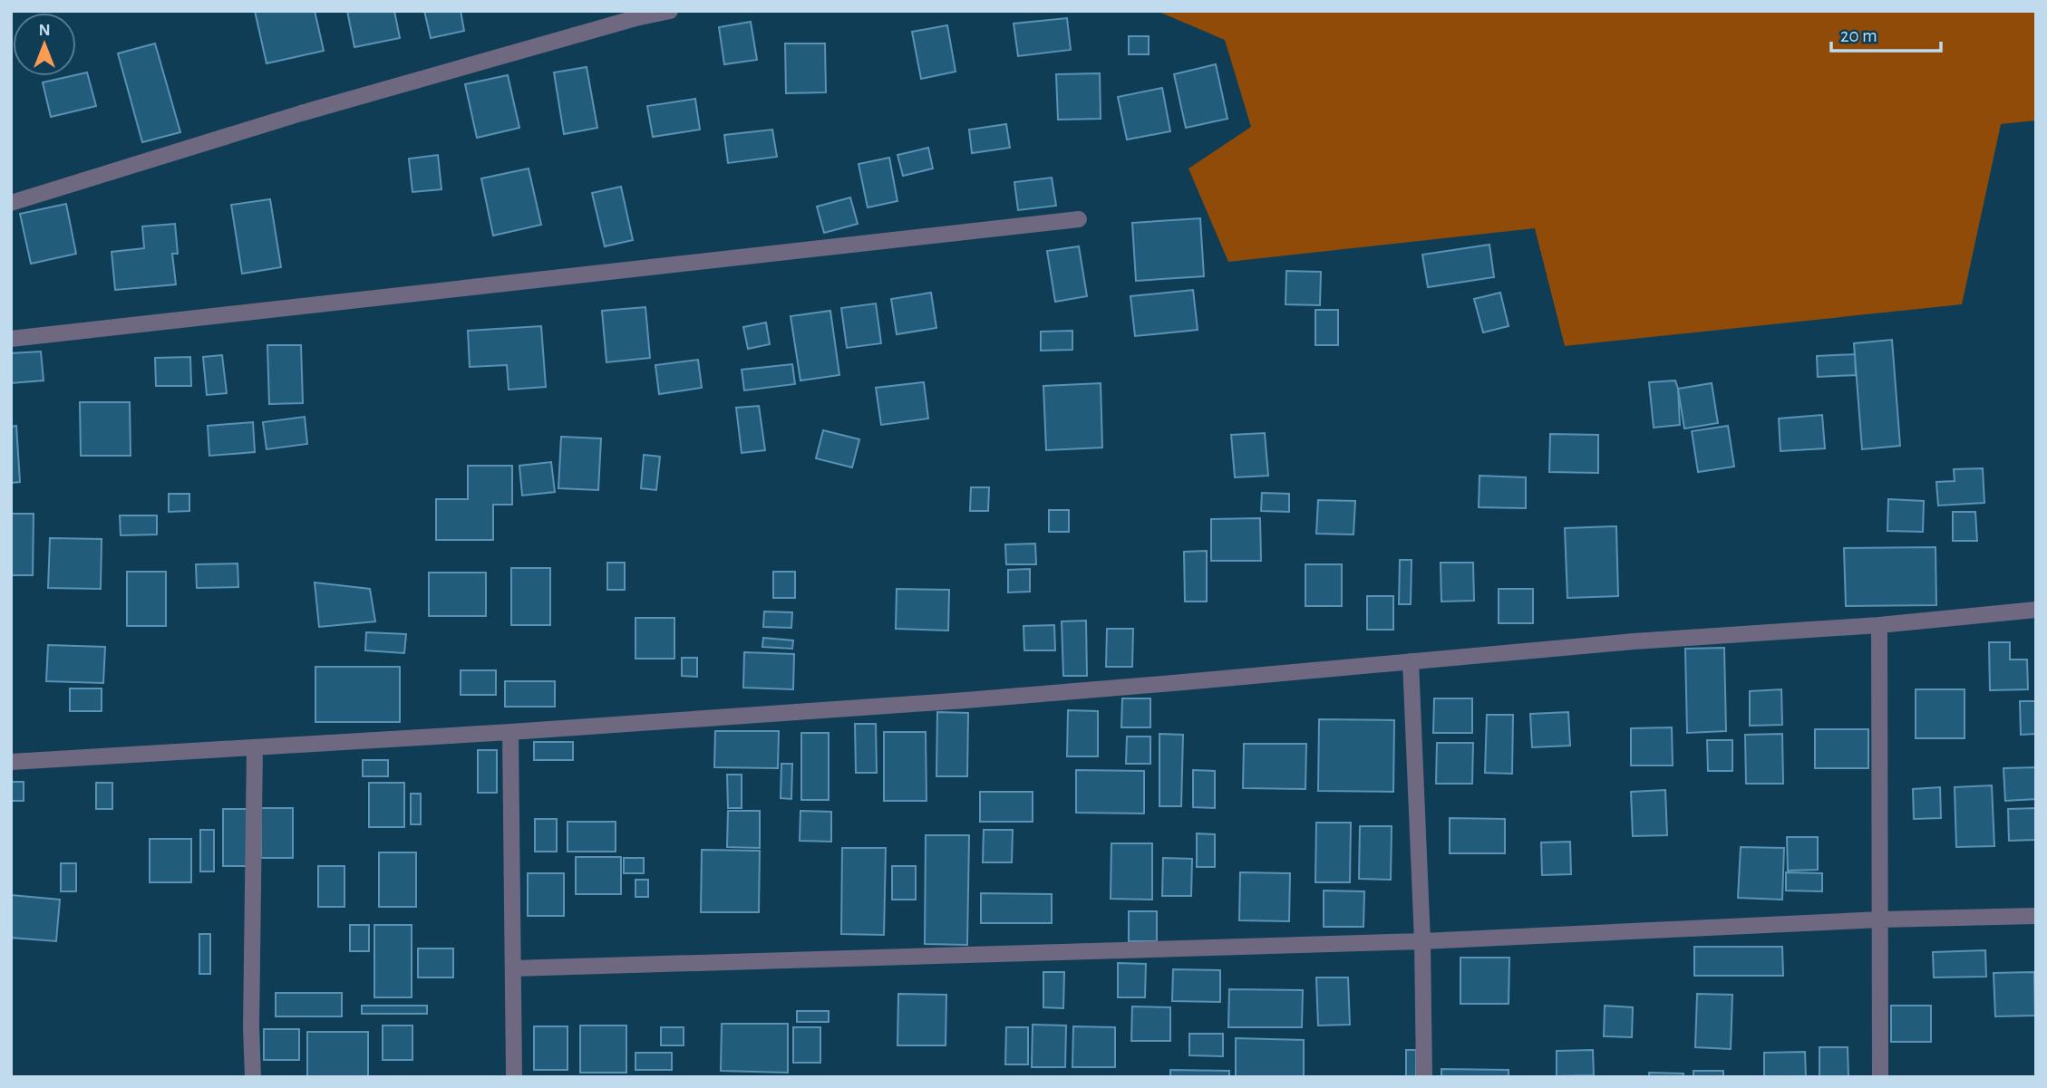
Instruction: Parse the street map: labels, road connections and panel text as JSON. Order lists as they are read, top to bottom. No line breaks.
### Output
{"scale_bar":"20 m","north":"top"}
